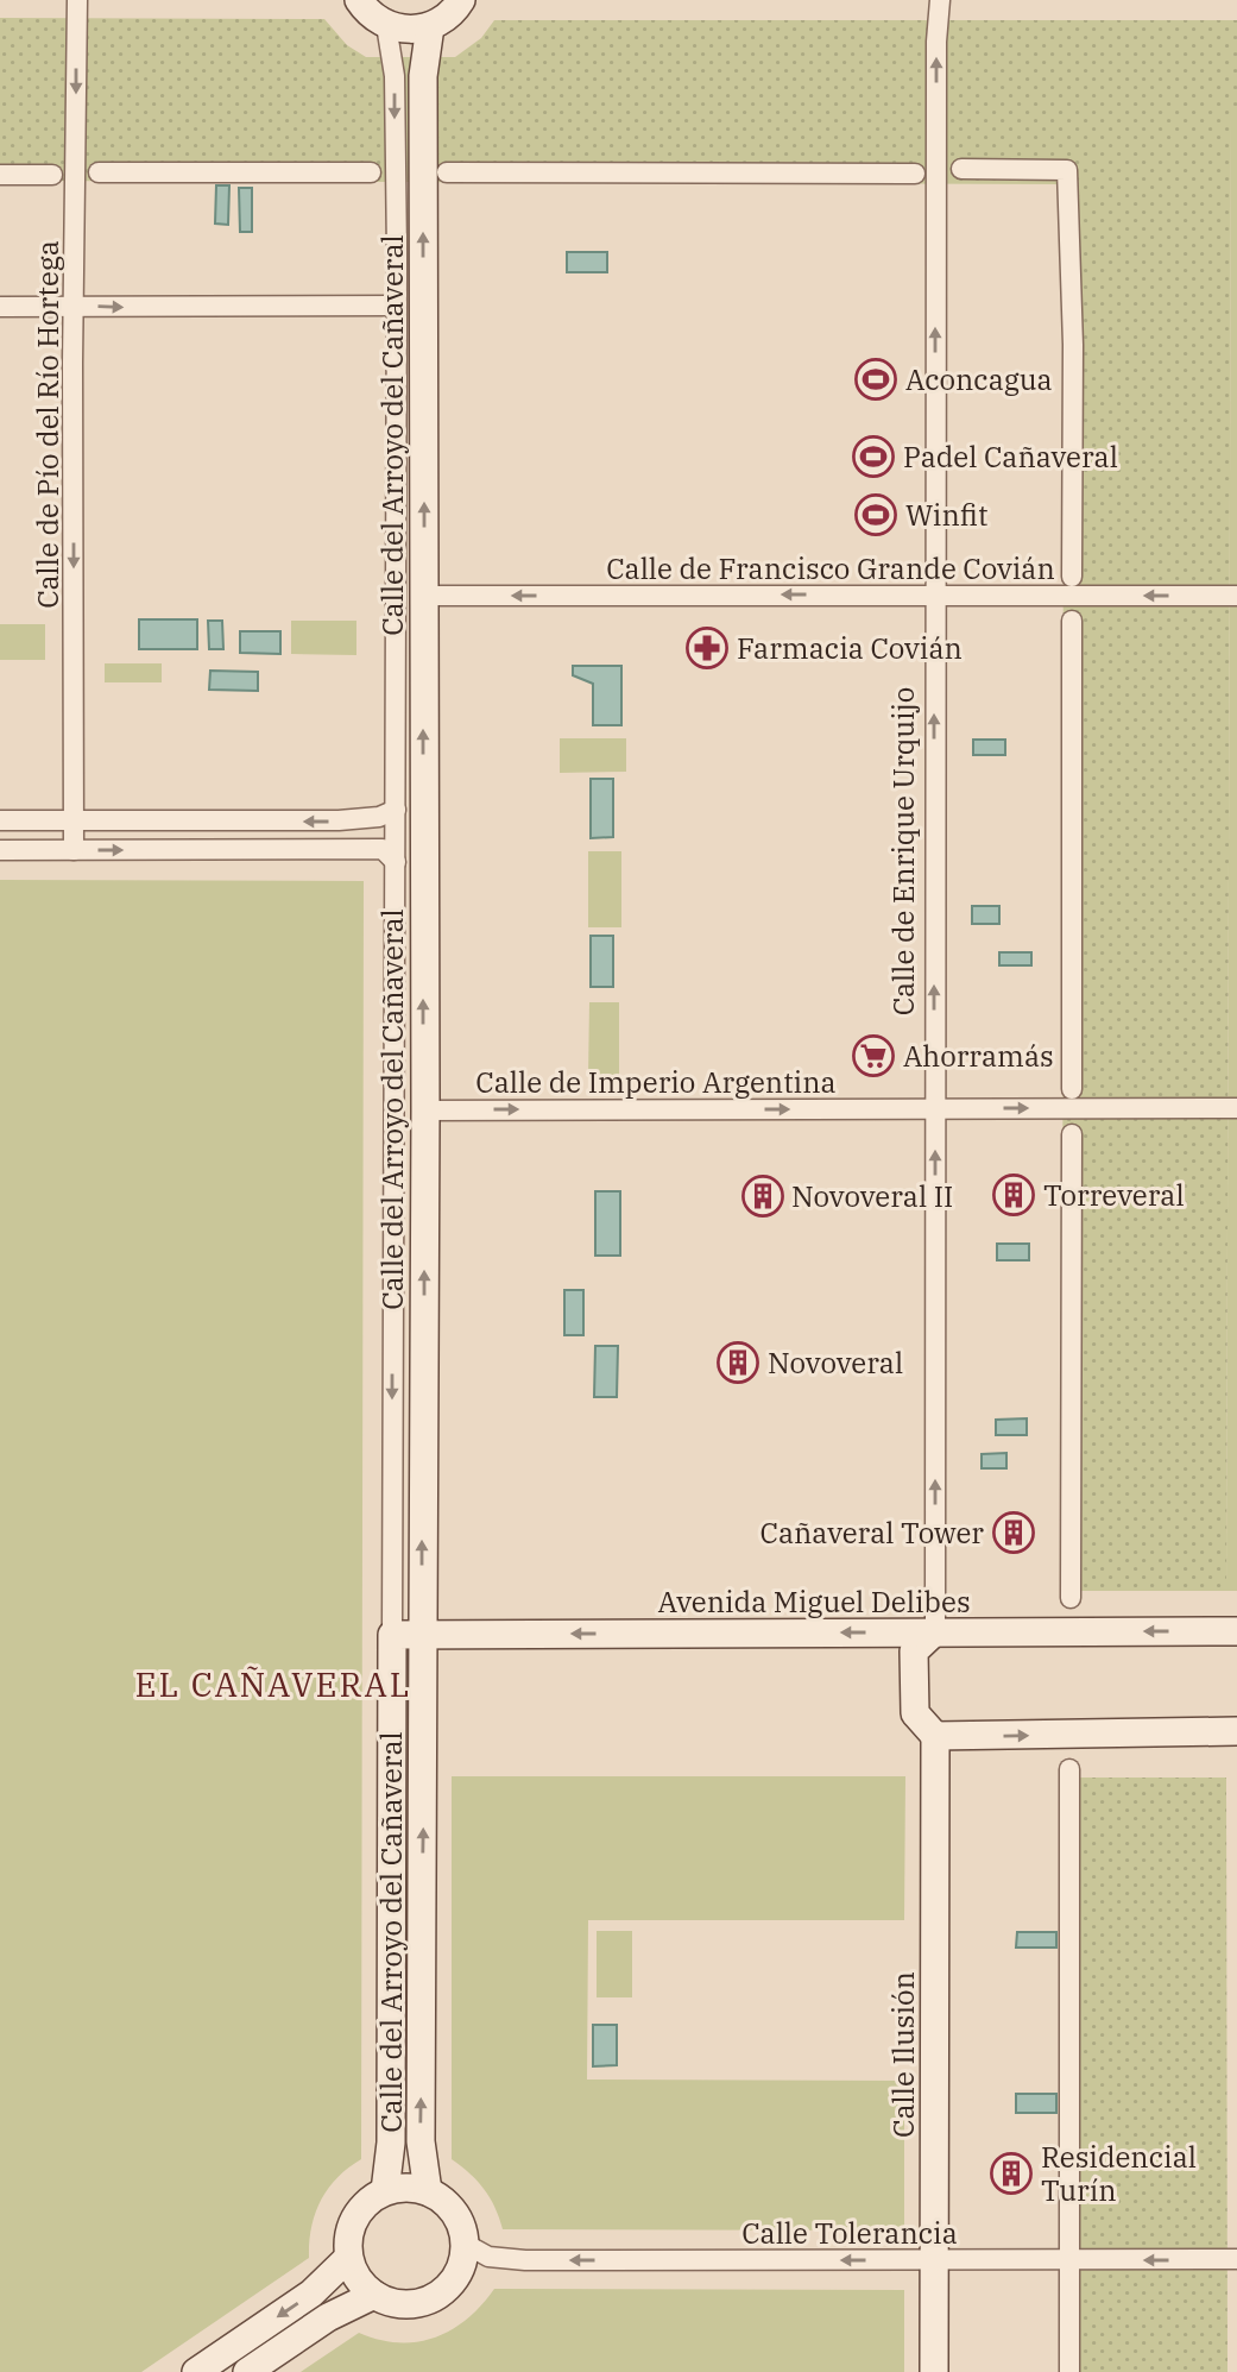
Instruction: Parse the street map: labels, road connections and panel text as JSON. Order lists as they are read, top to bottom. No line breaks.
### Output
{"streets":{"main road":["Calle del Arroyo del Cañaveral","Avenida Miguel Delibes","Calle Ilusión"],"street":["Calle de Pío del Río Hortega","Calle de Francisco Grande Covián","Calle de Enrique Urquijo","Calle de Imperio Argentina","Calle Tolerancia"]},"crossings":[["Calle del Arroyo del Cañaveral","Calle de Francisco Grande Covián"],["Calle del Arroyo del Cañaveral","Calle de Imperio Argentina"],["Calle del Arroyo del Cañaveral","Avenida Miguel Delibes"],["Calle del Arroyo del Cañaveral","Calle Tolerancia"],["Calle de Francisco Grande Covián","Calle de Enrique Urquijo"],["Calle de Enrique Urquijo","Calle de Imperio Argentina"],["Calle de Enrique Urquijo","Avenida Miguel Delibes"],["Calle Ilusión","Calle Tolerancia"]],"one_way":["Calle de Pío del Río Hortega","Calle de Francisco Grande Covián","Calle de Imperio Argentina","Calle Tolerancia"],"districts":["EL CAÑAVERAL"],"places":{"sports":["Aconcagua","Padel Cañaveral","Winfit"],"pharmacy":["Farmacia Covián"],"supermarket":["Ahorramás"],"building":["Torreveral","Novoveral II","Novoveral","Cañaveral Tower","Residencial Turín"]}}
